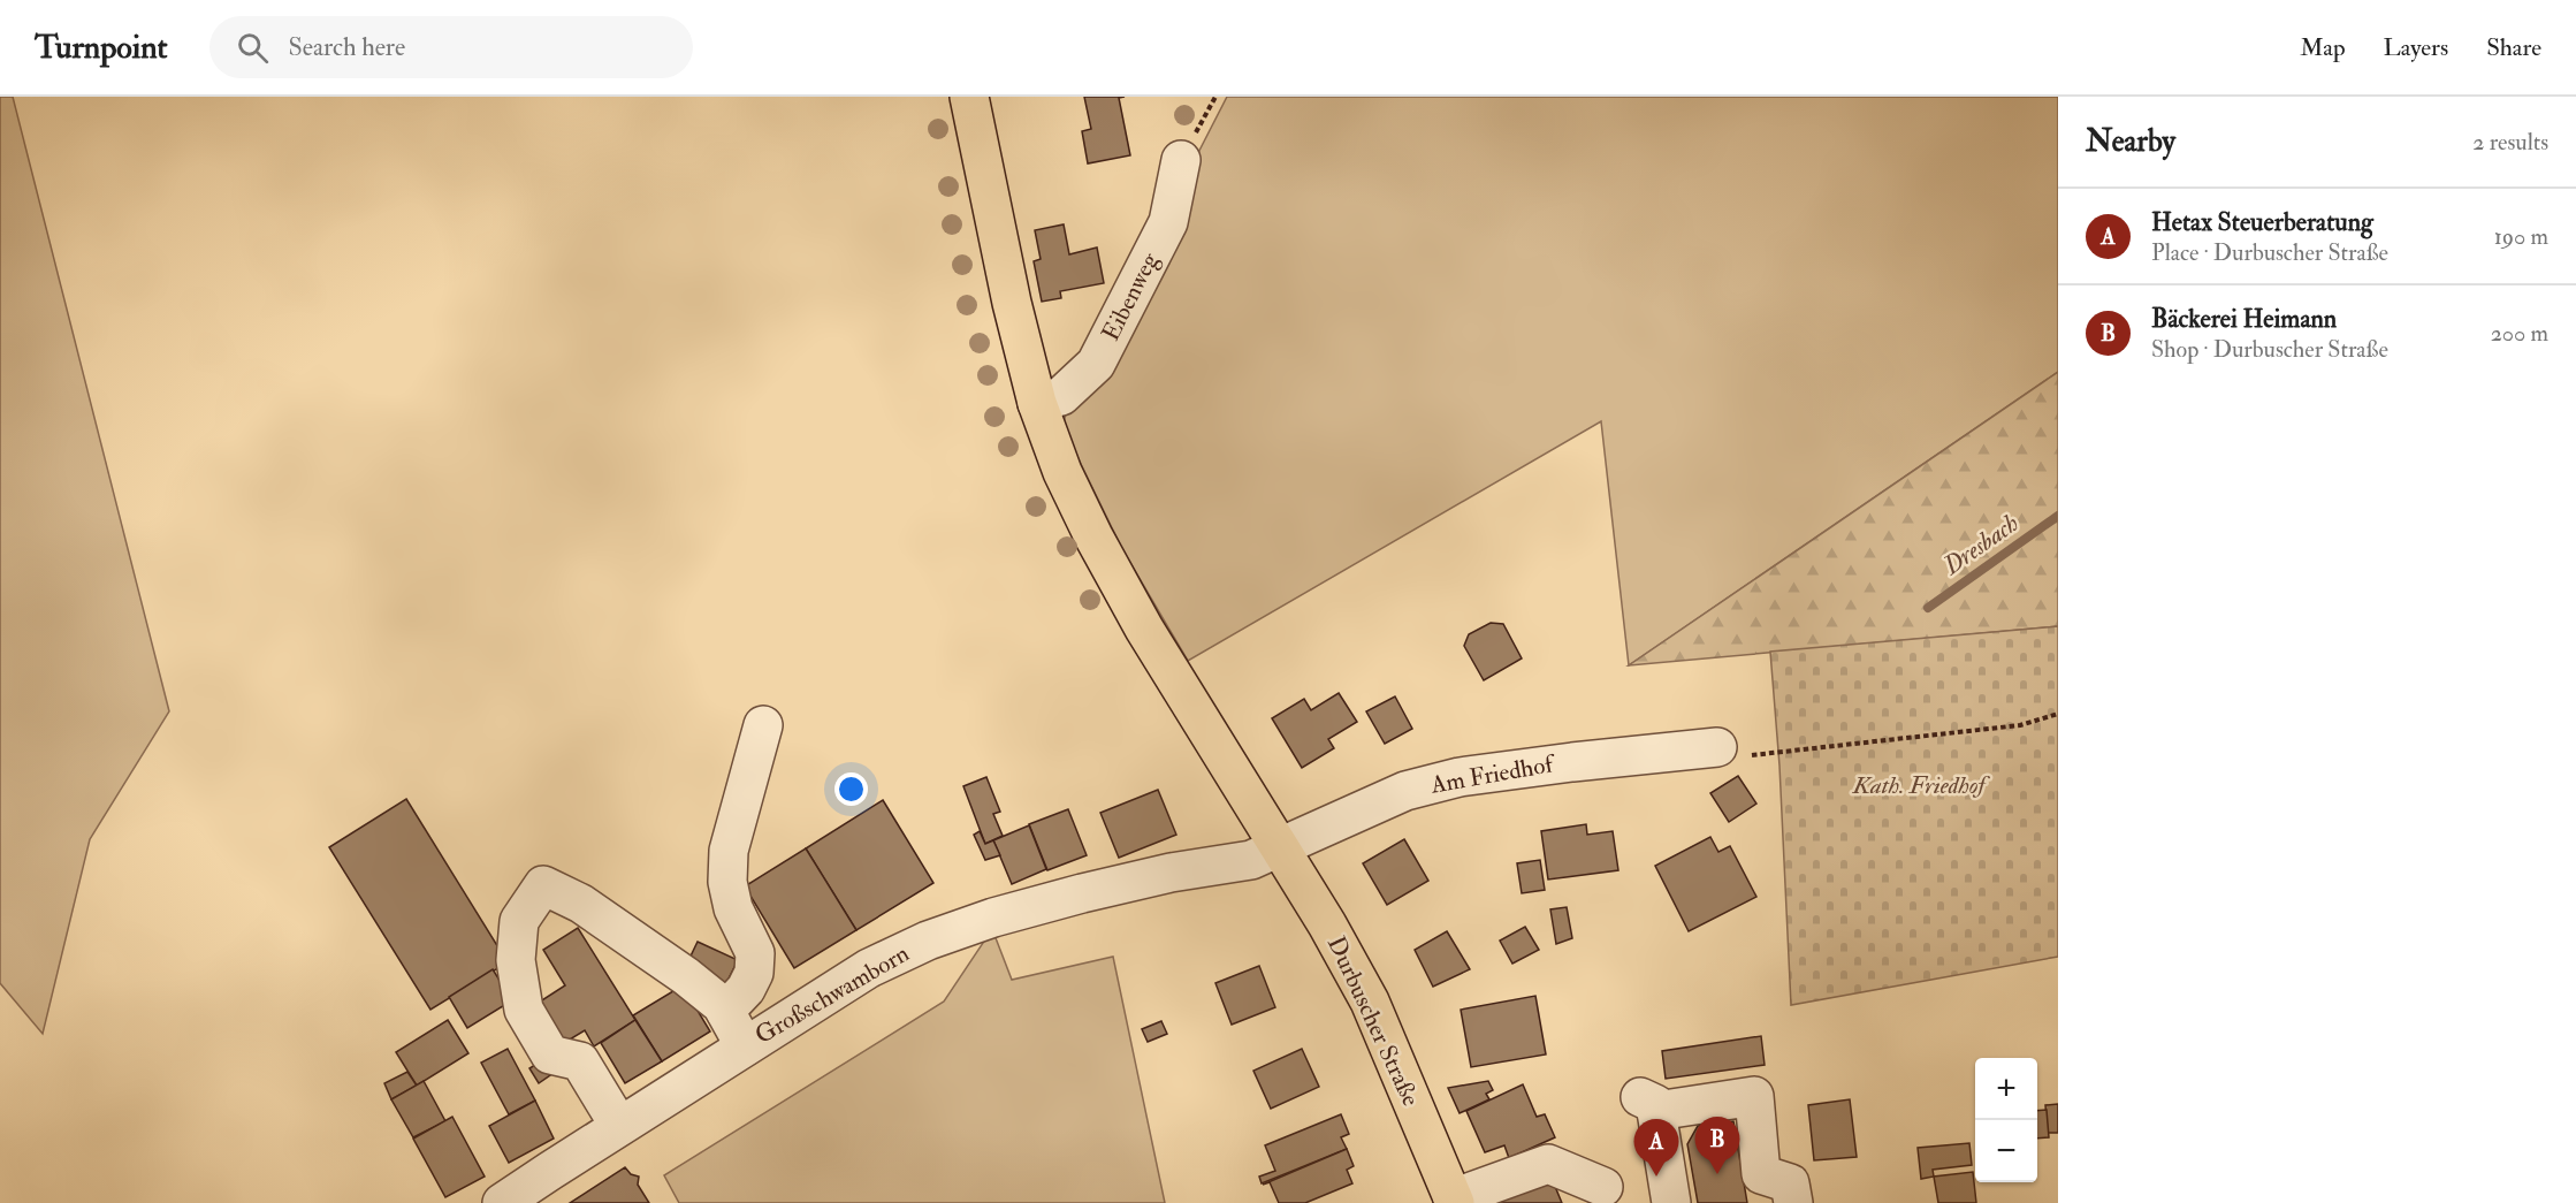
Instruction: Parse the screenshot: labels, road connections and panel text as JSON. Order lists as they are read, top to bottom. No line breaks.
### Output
{"streets":{"main road":["Durbuscher Straße"],"street":["Eibenweg","Am Friedhof","Großschwamborn"]},"crossings":[["Eibenweg","Durbuscher Straße"],["Am Friedhof","Großschwamborn"],["Am Friedhof","Durbuscher Straße"],["Großschwamborn","Durbuscher Straße"]],"water":["Dresbach"],"parks":["Kath. Friedhof"],"page":{"header":"Turnpoint","search":"Search here","nav":["Map","Layers","Share"],"heading":["Nearby","2 results"],"list":[{"mark":"A","name":"Hetax Steuerberatung","note":"Place · Durbuscher Straße","value":"190 m"},{"mark":"B","name":"Bäckerei Heimann","note":"Shop · Durbuscher Straße","value":"200 m"}],"map_buttons":["+","−"],"pins":["B","A"]}}
